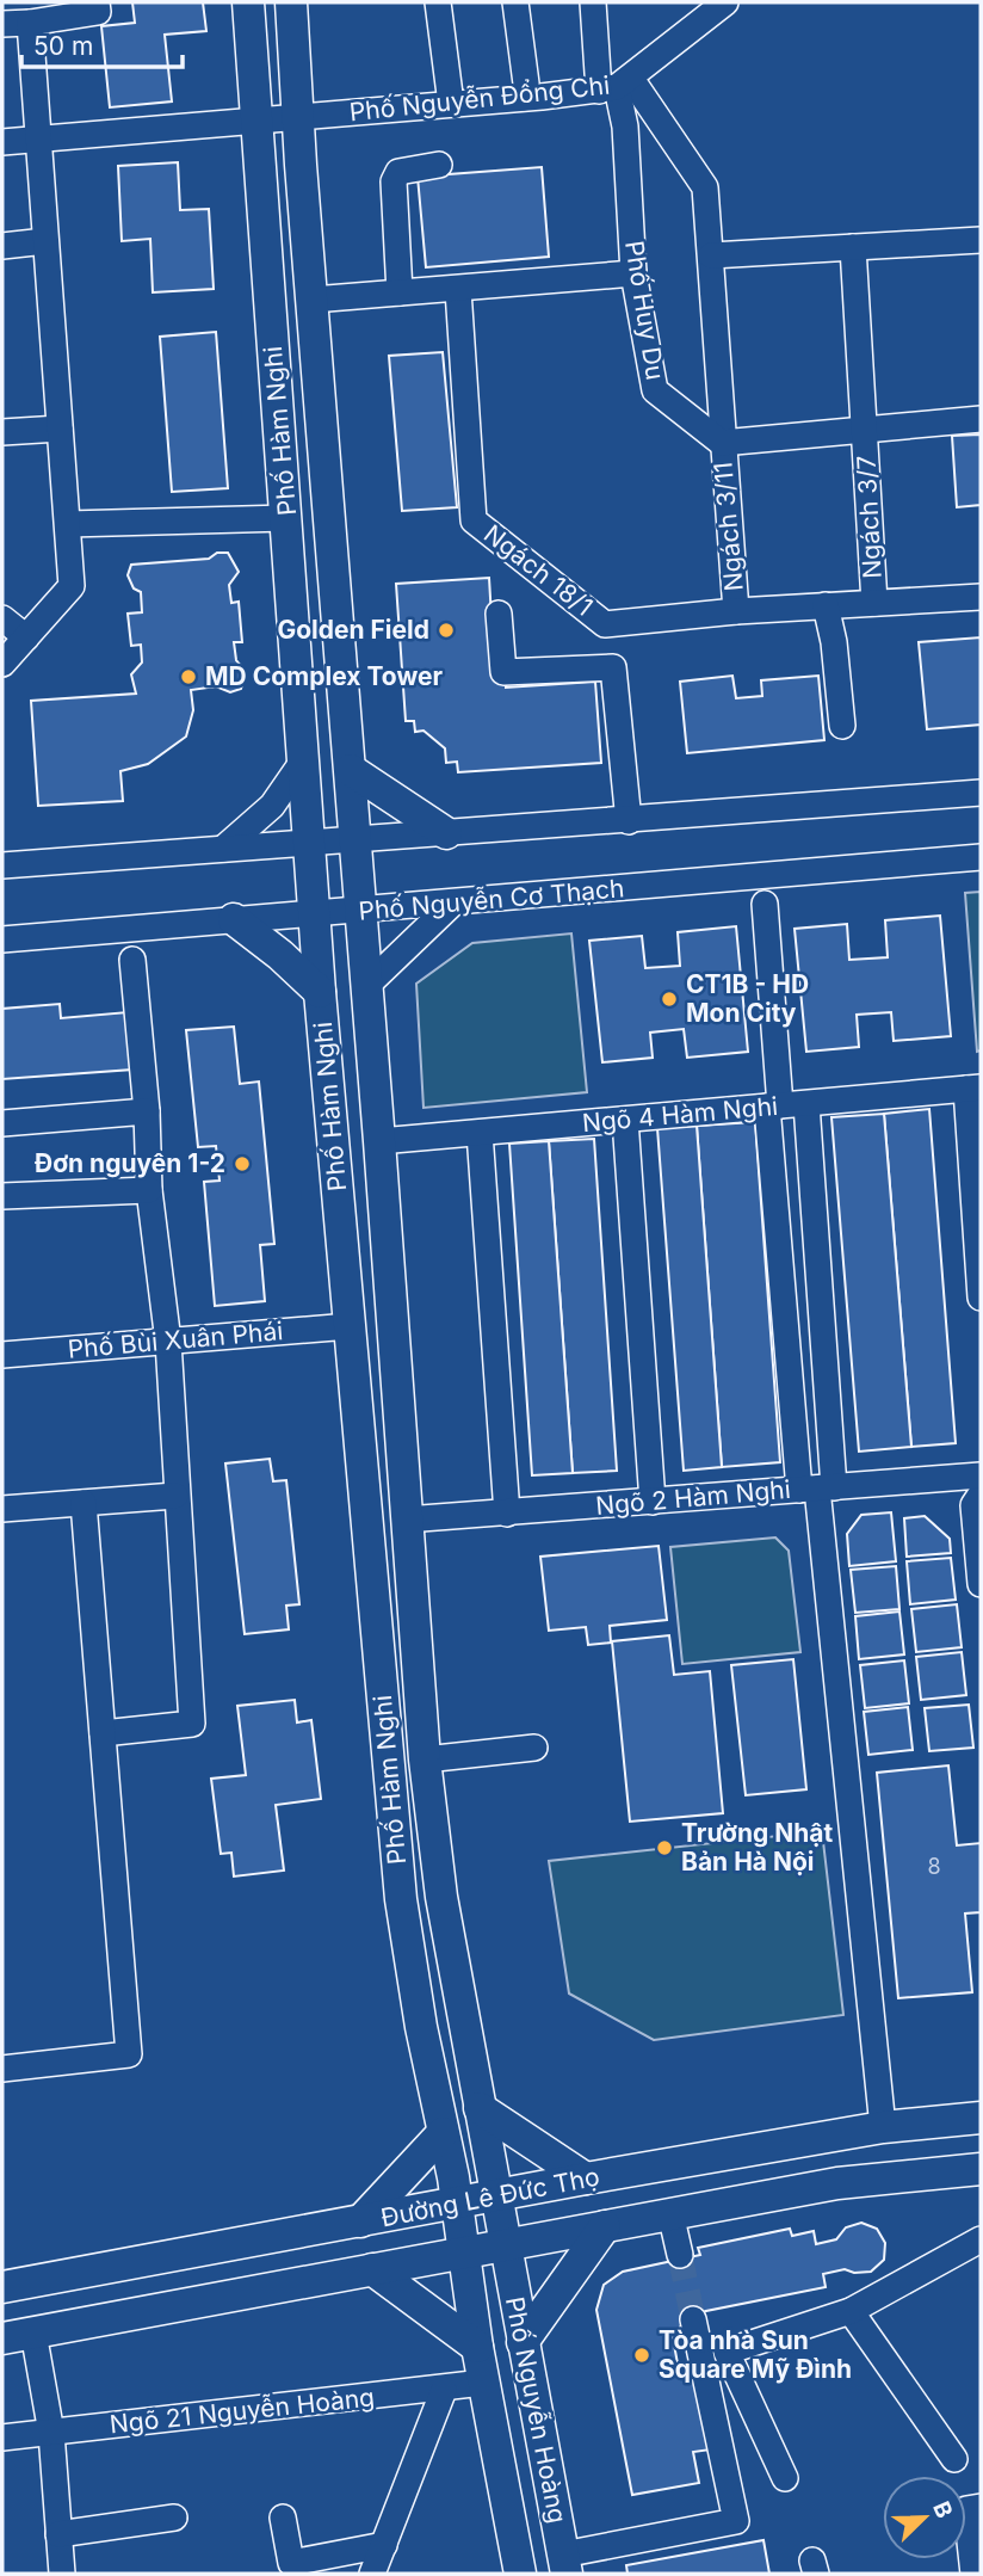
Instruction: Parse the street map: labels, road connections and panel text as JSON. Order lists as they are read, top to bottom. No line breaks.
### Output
{"streets":{"main road":["Phố Hàm Nghi","Đường Lê Đức Thọ","Phố Nguyễn Hoàng"],"street":["Phố Nguyễn Đổng Chi","Phố Huy Du","Ngách 3/7","Ngách 3/11","Ngách 18/1","Phố Nguyễn Cơ Thạch","Ngõ 4 Hàm Nghi","Phố Bùi Xuân Phái","Ngõ 2 Hàm Nghi","Ngõ 21 Nguyễn Hoàng"]},"crossings":[["Phố Nguyễn Đổng Chi","Phố Huy Du"],["Phố Nguyễn Đổng Chi","Phố Hàm Nghi"],["Phố Nguyễn Đổng Chi","Ngách 3/11"],["Phố Huy Du","Ngách 3/11"],["Phố Hàm Nghi","Phố Nguyễn Cơ Thạch"],["Phố Hàm Nghi","Ngõ 4 Hàm Nghi"],["Phố Hàm Nghi","Phố Bùi Xuân Phái"],["Phố Hàm Nghi","Ngõ 2 Hàm Nghi"],["Phố Hàm Nghi","Đường Lê Đức Thọ"],["Phố Hàm Nghi","Phố Nguyễn Hoàng"],["Ngách 3/7","Ngách 18/1"],["Ngách 3/11","Ngách 18/1"],["Đường Lê Đức Thọ","Phố Nguyễn Hoàng"],["Phố Nguyễn Hoàng","Ngõ 21 Nguyễn Hoàng"]],"places":["Golden Field","MD Complex Tower","CT1B - HD Mon City","Đơn nguyên 1-2","Trường Nhật Bản Hà Nội","Tòa nhà Sun Square Mỹ Đình"],"house_numbers":["8"],"scale_bar":"50 m","north":"top right"}
